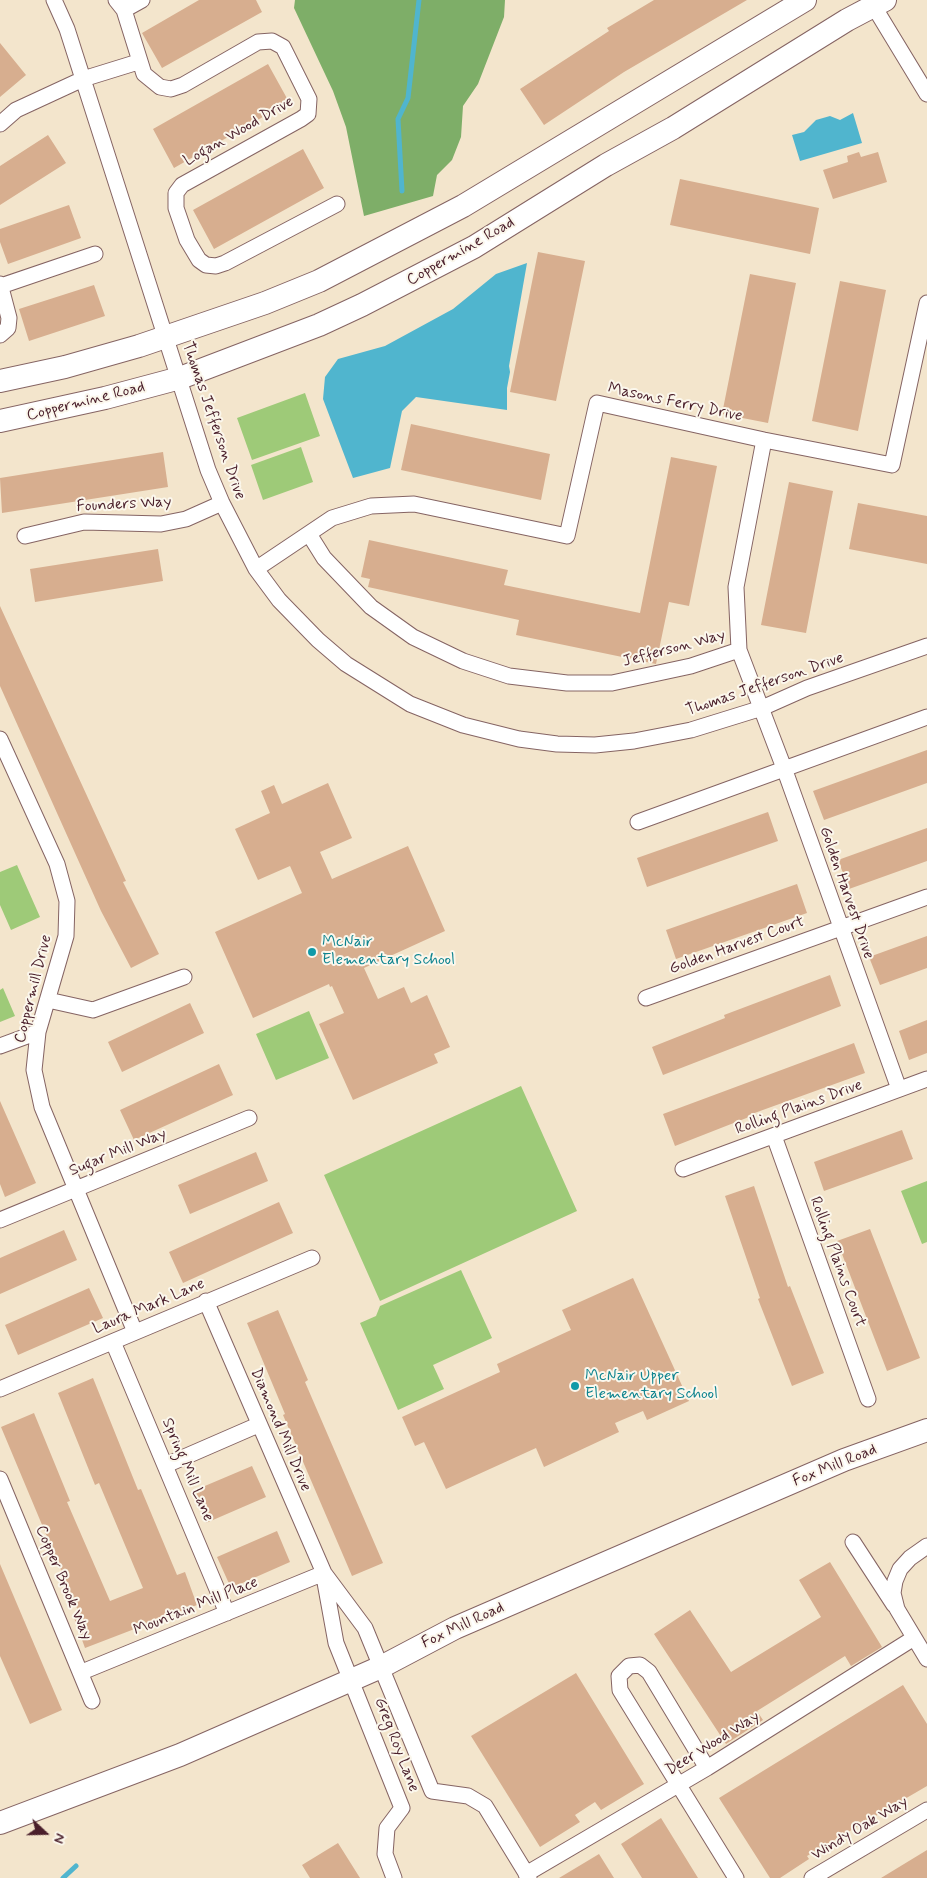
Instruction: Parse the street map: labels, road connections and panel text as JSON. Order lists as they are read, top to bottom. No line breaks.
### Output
{"streets":{"street":["Logan Wood Drive","Coppermine Road","Masons Ferry Drive","Thomas Jefferson Drive","Founders Way","Jefferson Way","Golden Harvest Drive","Golden Harvest Court","Coppermill Drive","Rolling Plains Drive","Sugar Mill Way","Rolling Plains Court","Laura Mark Lane","Diamond Mill Drive","Fox Mill Road","Spring Mill Lane","Copper Brook Way","Mountain Mill Place","Deer Wood Way","Greg Roy Lane","Windy Oak Way"]},"crossings":[["Coppermine Road","Thomas Jefferson Drive"],["Masons Ferry Drive","Thomas Jefferson Drive"],["Masons Ferry Drive","Jefferson Way"],["Masons Ferry Drive","Golden Harvest Drive"],["Thomas Jefferson Drive","Founders Way"],["Thomas Jefferson Drive","Golden Harvest Drive"],["Jefferson Way","Golden Harvest Drive"],["Golden Harvest Drive","Golden Harvest Court"],["Golden Harvest Drive","Rolling Plains Drive"],["Coppermill Drive","Sugar Mill Way"],["Coppermill Drive","Laura Mark Lane"],["Rolling Plains Drive","Rolling Plains Court"],["Laura Mark Lane","Diamond Mill Drive"],["Laura Mark Lane","Spring Mill Lane"],["Diamond Mill Drive","Fox Mill Road"],["Diamond Mill Drive","Mountain Mill Place"],["Diamond Mill Drive","Deer Wood Way"],["Diamond Mill Drive","Greg Roy Lane"],["Fox Mill Road","Greg Roy Lane"],["Spring Mill Lane","Mountain Mill Place"],["Copper Brook Way","Mountain Mill Place"]],"places":["McNair Elementary School","McNair Upper Elementary School"],"north":"right"}
